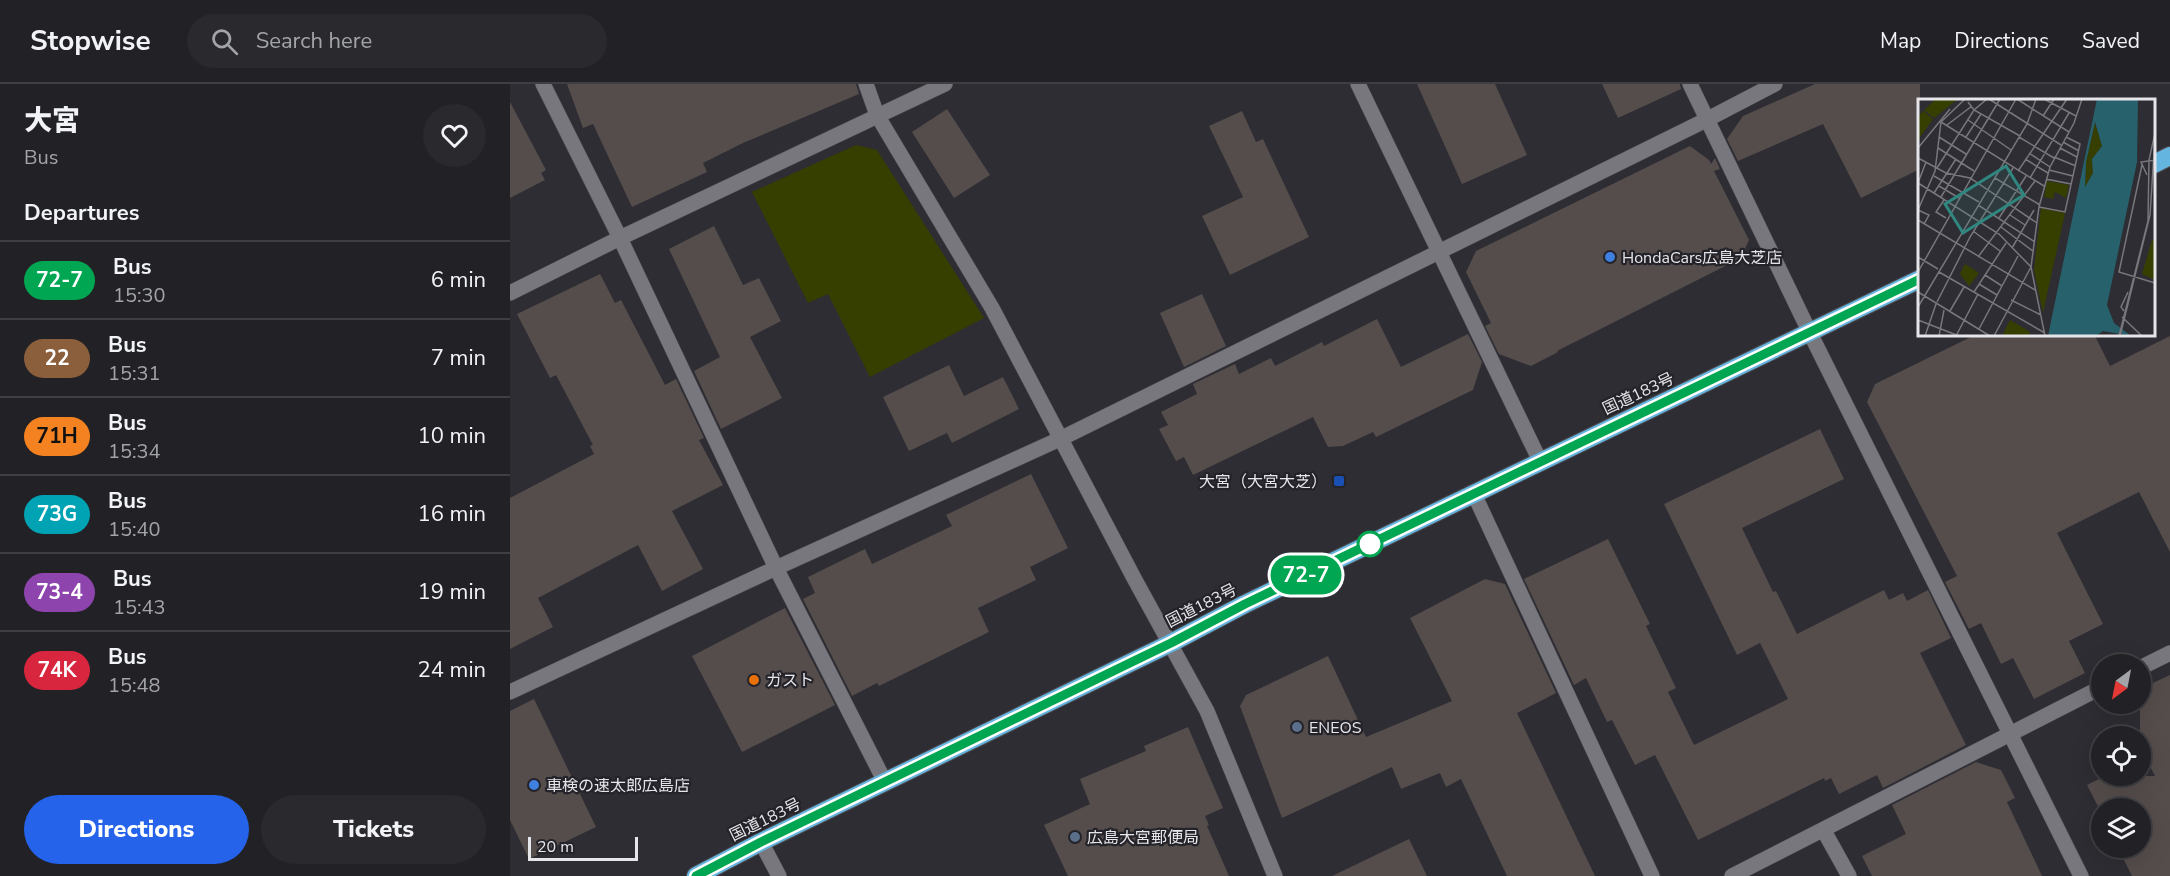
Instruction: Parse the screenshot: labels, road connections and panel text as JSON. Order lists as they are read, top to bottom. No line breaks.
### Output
{"streets":{"highway":["国道183号"]},"places":{"other":["HondaCars広島大芝店","ガスト","ENEOS","車検の速太郎広島店","広島大宮郵便局"],"transit":["大宮（大宮大芝）"]},"lines":["bus line 72-7"],"scale_bar":"20 m","north":"bottom left","page":{"header":"Stopwise","search":"Search here","nav":["Map","Directions","Saved"],"heading":[["大宮","Bus"],"Departures"],"on_map":"72-7","list":[{"mark":"72-7","name":"Bus","note":"15:30","value":"6 min"},{"mark":"22","name":"Bus","note":"15:31","value":"7 min"},{"mark":"71H","name":"Bus","note":"15:34","value":"10 min"},{"mark":"73G","name":"Bus","note":"15:40","value":"16 min"},{"mark":"73-4","name":"Bus","note":"15:43","value":"19 min"},{"mark":"74K","name":"Bus","note":"15:48","value":"24 min"}],"buttons":["Directions","Tickets"],"scale":"20 m"}}
